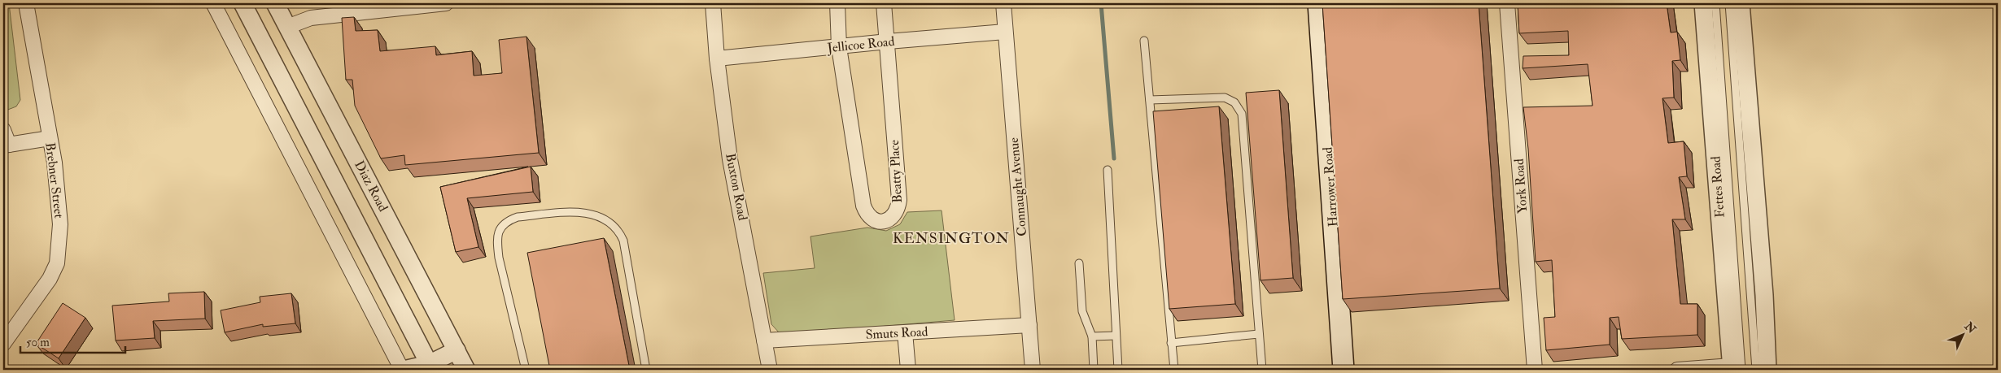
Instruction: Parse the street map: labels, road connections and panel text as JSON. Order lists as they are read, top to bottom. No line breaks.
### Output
{"streets":{"main road":["Harrower Road"],"street":["Jellicoe Road","Beatty Place","Brebner Street","Diaz Road","York Road","Buxton Road","Connaught Avenue","Fettes Road","Smuts Road"]},"crossings":[["Jellicoe Road","Beatty Place"],["Jellicoe Road","Buxton Road"],["Jellicoe Road","Connaught Avenue"],["Buxton Road","Smuts Road"],["Connaught Avenue","Smuts Road"]],"districts":["KENSINGTON"],"scale_bar":"50 m","north":"top right"}
